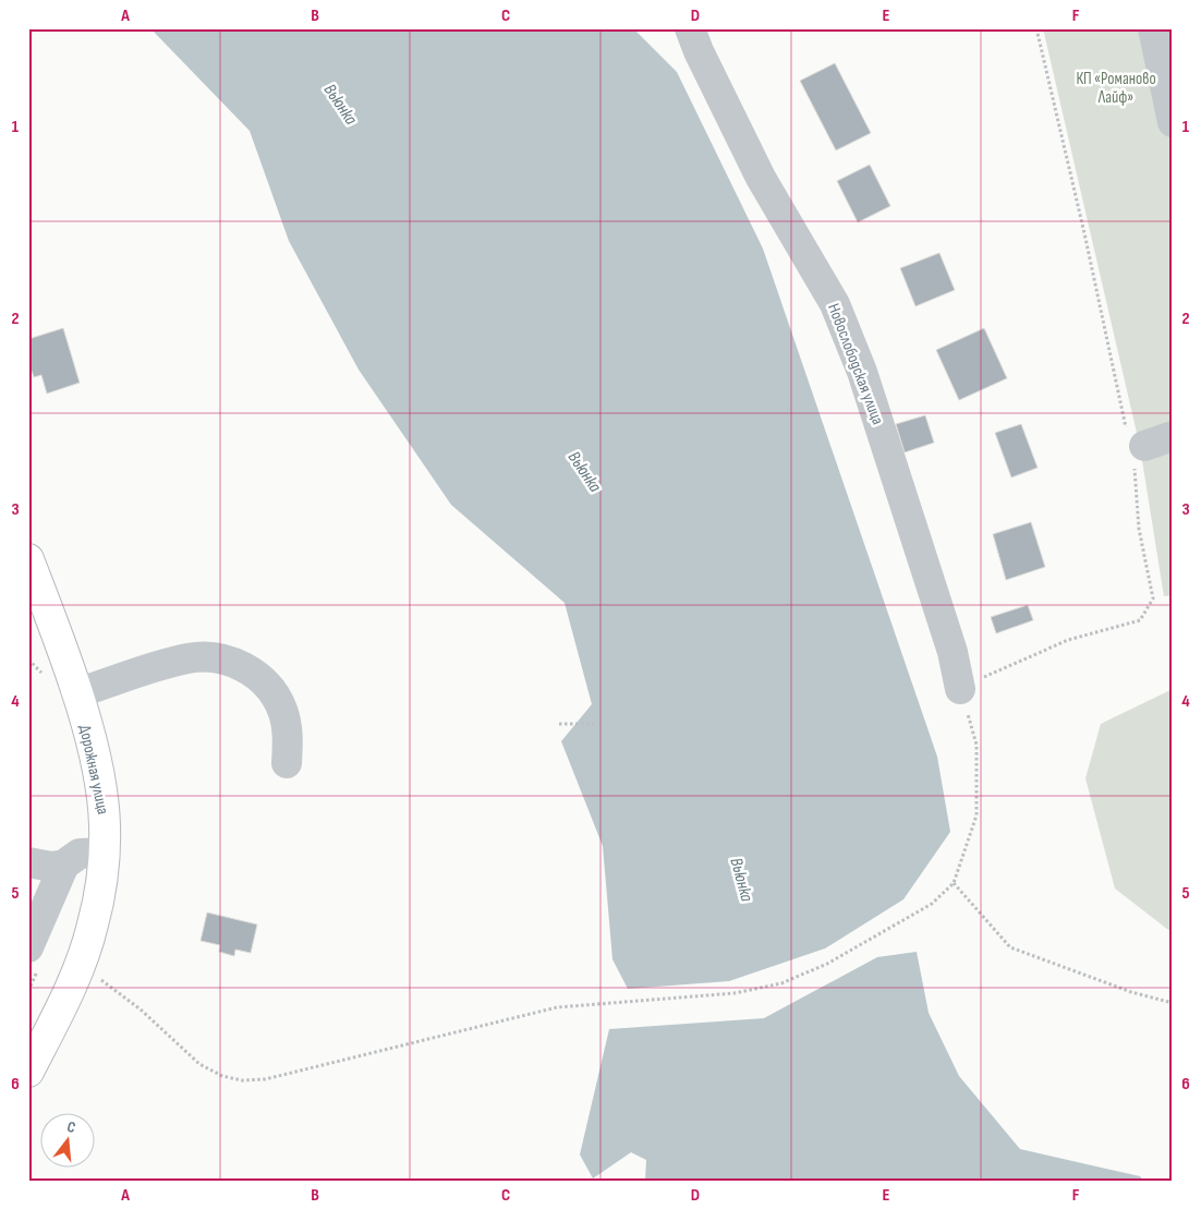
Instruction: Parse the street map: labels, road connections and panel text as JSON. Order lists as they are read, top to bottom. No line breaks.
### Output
{"streets":{"main road":["Дорожная улица"],"street":["Новослободская улица"]},"water":["Вьюнка"],"parks":["КП «Романово Лайф»"],"north":"top","grid":{"columns":["A","B","C","D","E","F"],"rows":["1","2","3","4","5","6"]}}
